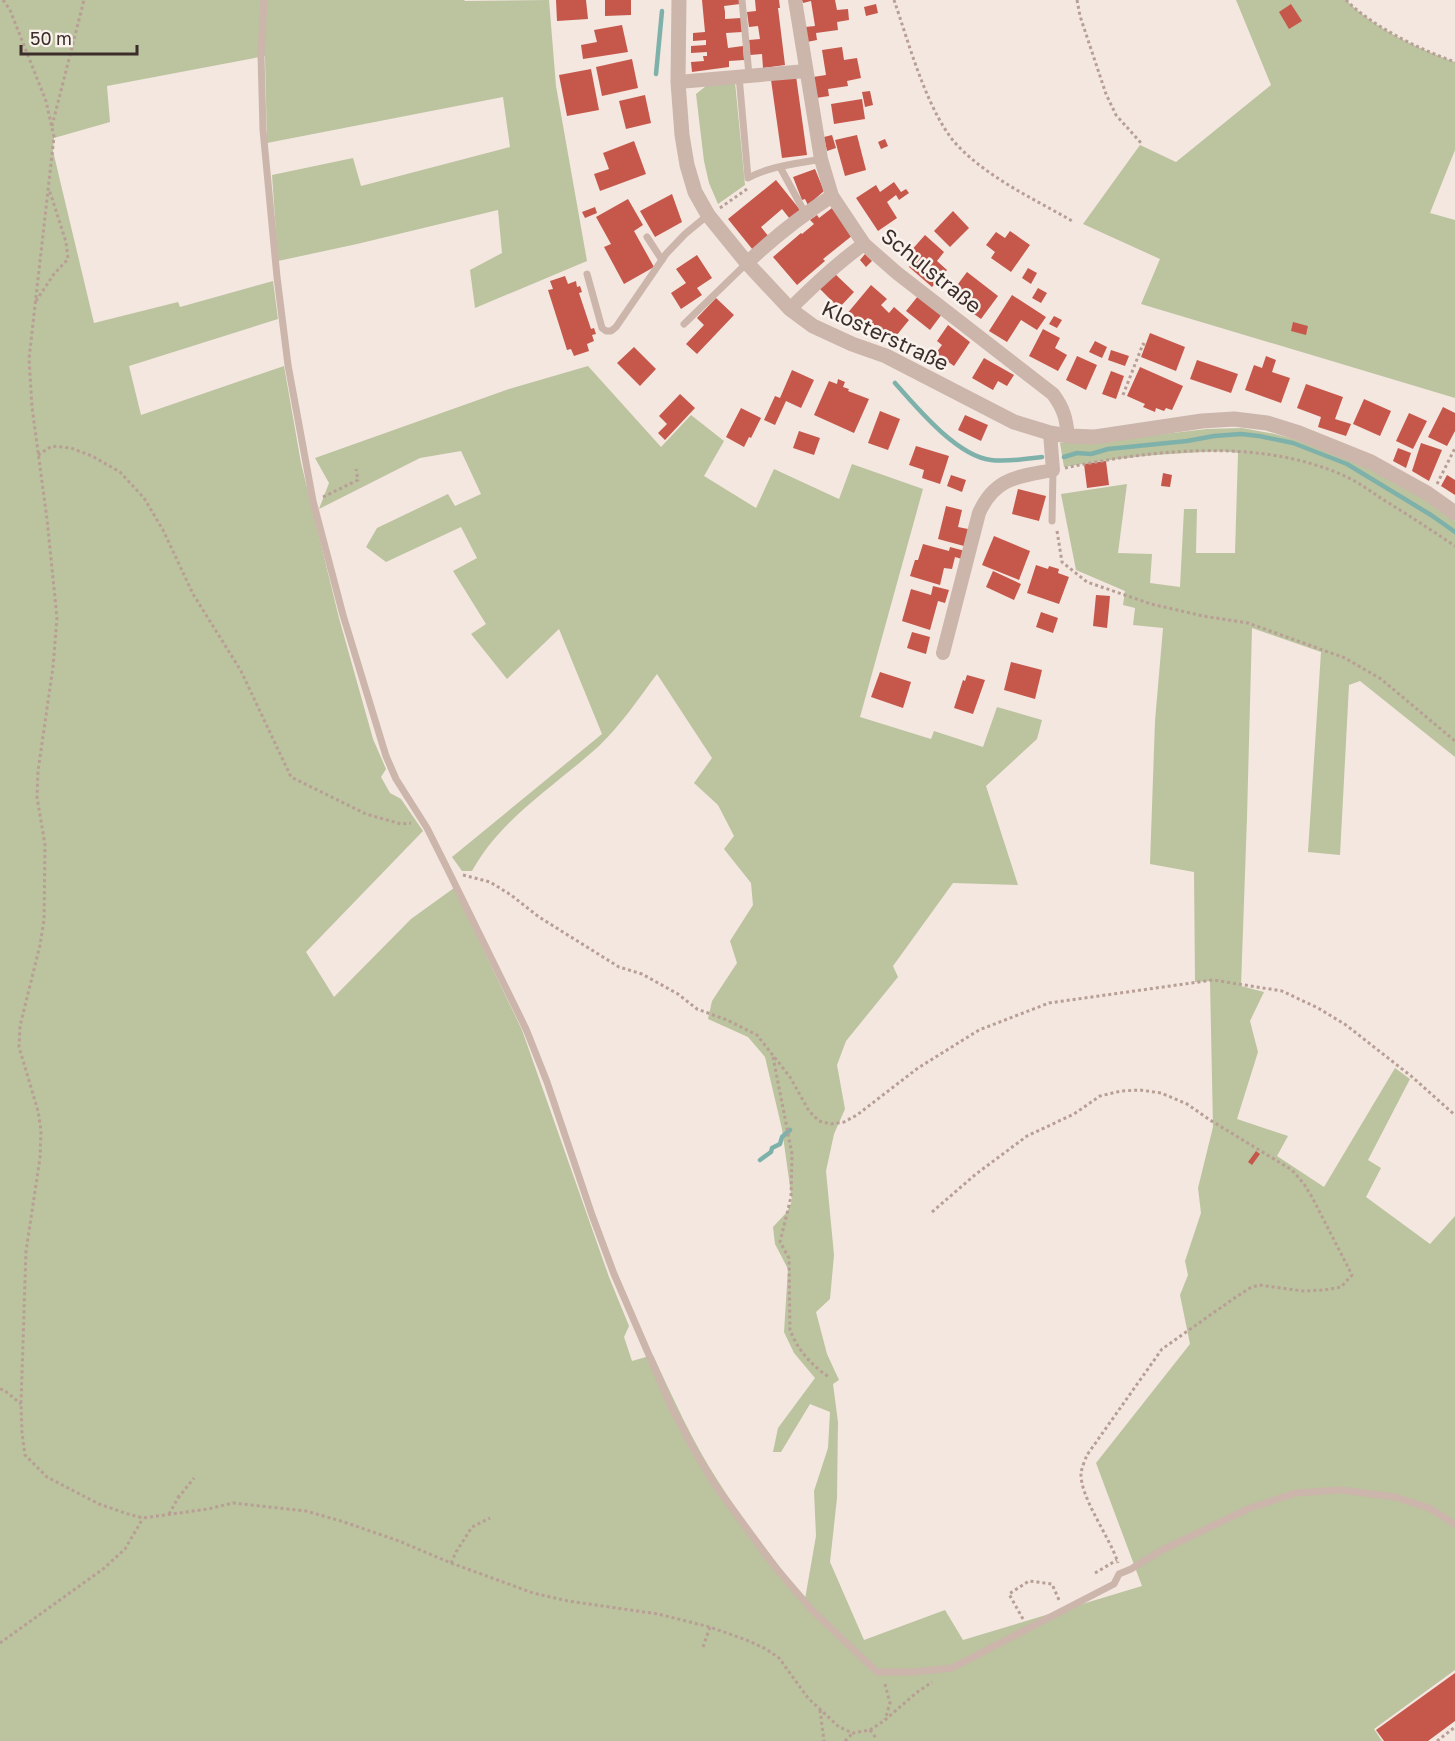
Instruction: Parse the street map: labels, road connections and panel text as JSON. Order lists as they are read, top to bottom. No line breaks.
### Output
{"streets":{"street":["Schulstraße","Klosterstraße"]},"crossings":[["Schulstraße","Klosterstraße"]],"scale_bar":"50 m"}
